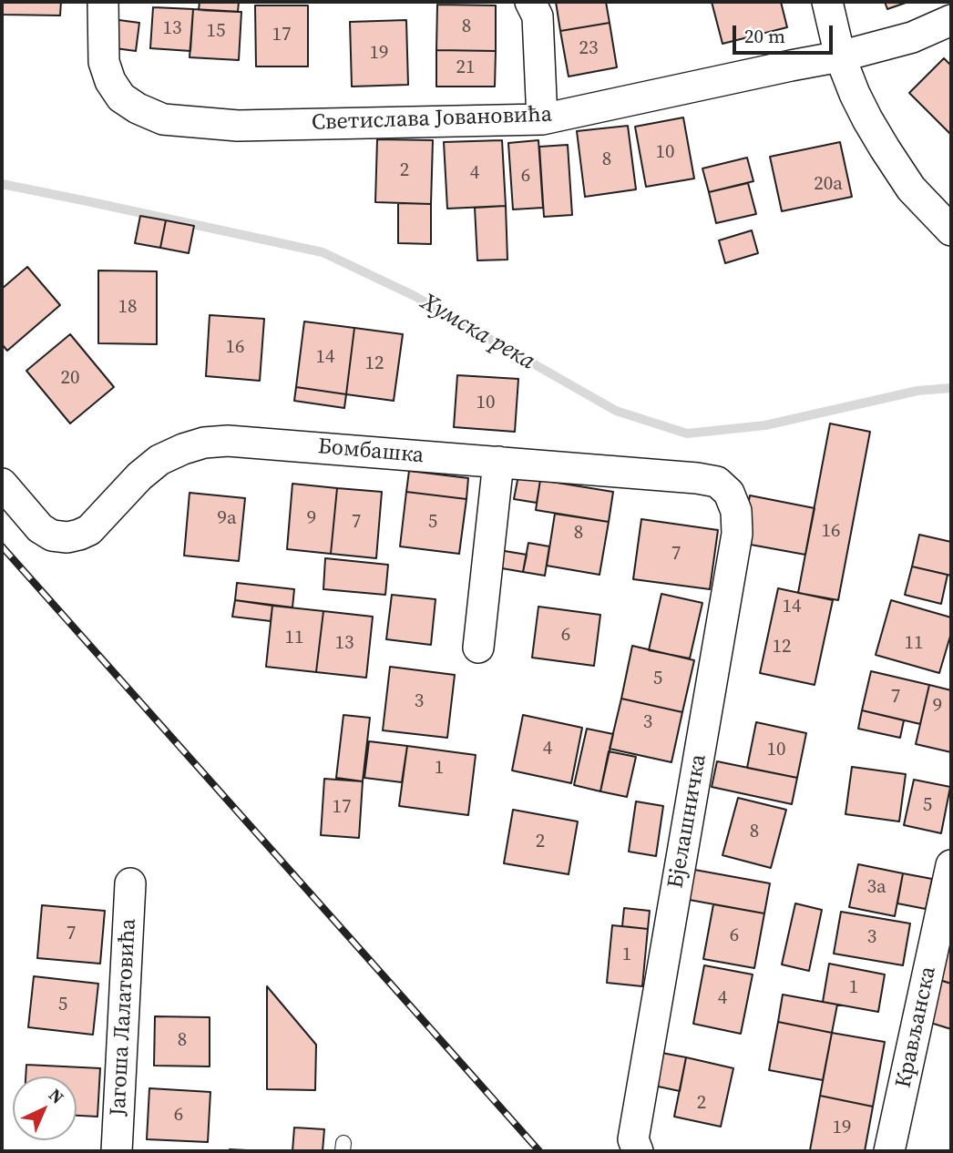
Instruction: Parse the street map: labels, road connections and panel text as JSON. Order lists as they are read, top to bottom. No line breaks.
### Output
{"streets":{"street":["Светислава Јовановића","Бомбашка","Бјелашничка","Јагоша Лалатовића","Крављанска"]},"crossings":[["Бомбашка","Бјелашничка"]],"water":["Хумска река"],"house_numbers":["8","13","15","17","23","19","21","10","8","2","4","6","20a","18","16","14","12","20","10","9a","9","7","5","16","8","7","14","6","11","13","11","12","5","7","3","9","3","4","10","1","5","17","8","2","3a","7","6","3","1","1","4","5","8","2","6","19"],"scale_bar":"20 m","north":"top right"}
